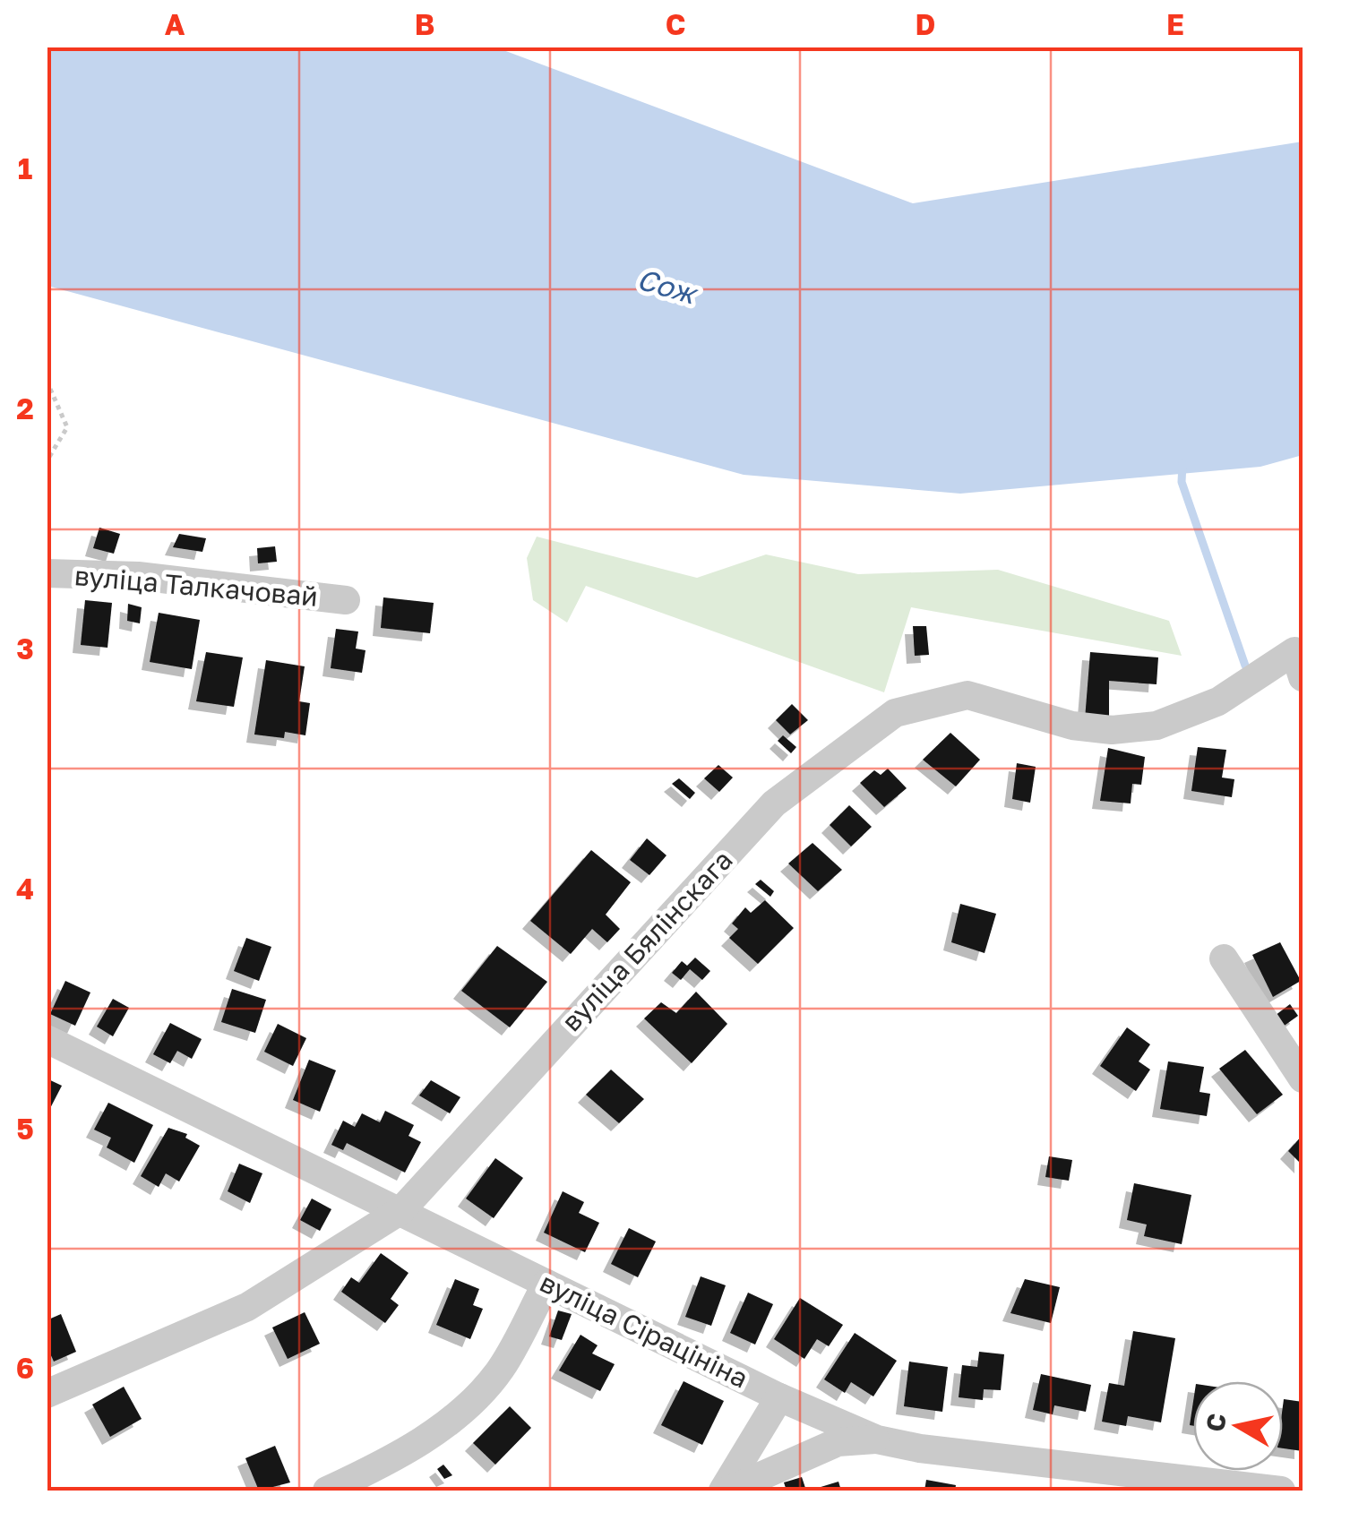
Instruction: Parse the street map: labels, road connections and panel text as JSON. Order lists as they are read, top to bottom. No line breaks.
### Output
{"streets":{"street":["вуліца Талкачовай","вуліца Бялінскага","вуліца Сірацініна"]},"crossings":[["вуліца Бялінскага","вуліца Сірацініна"]],"water":["Сож"],"north":"left","grid":{"columns":["A","B","C","D","E"],"rows":["1","2","3","4","5","6"]}}
